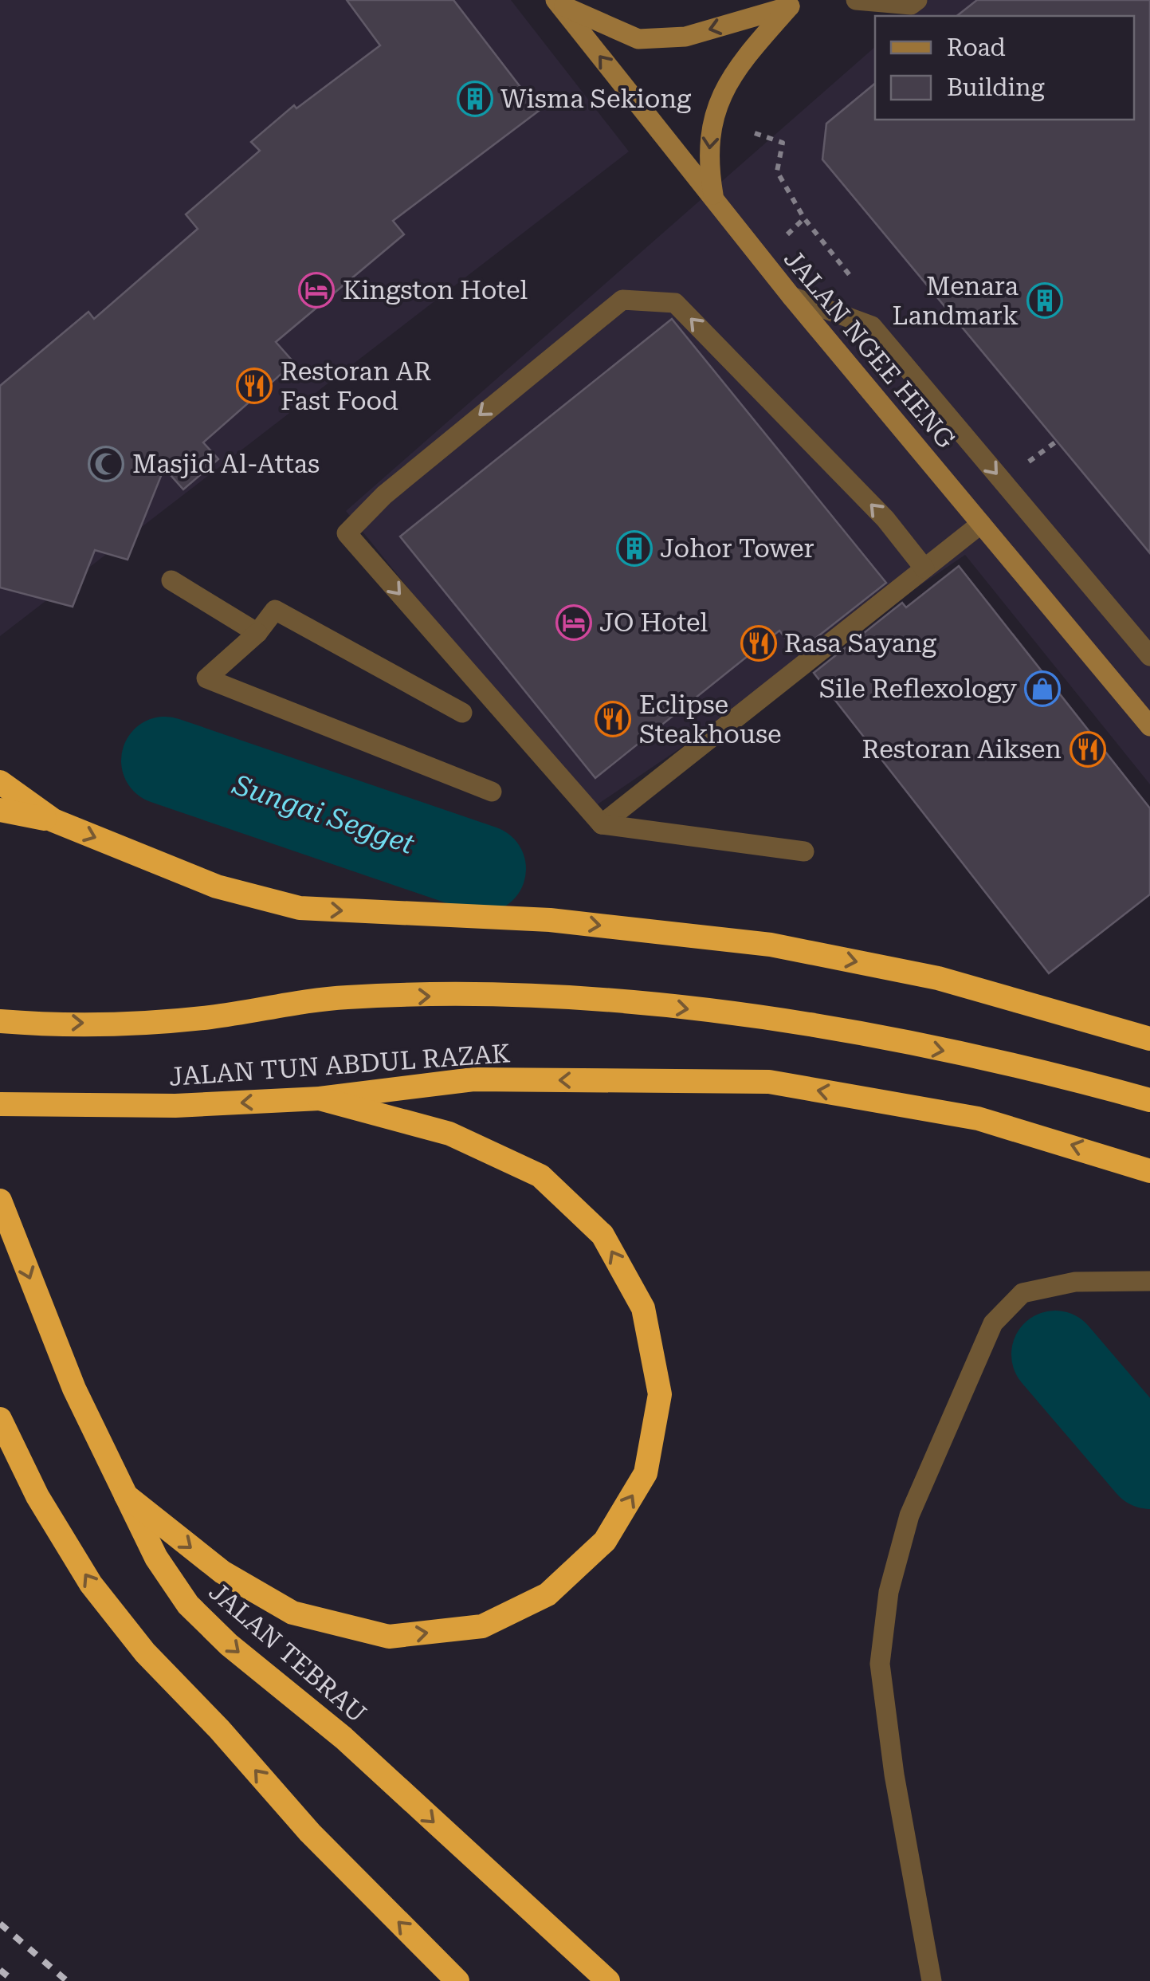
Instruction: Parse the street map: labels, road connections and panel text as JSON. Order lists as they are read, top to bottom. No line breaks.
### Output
{"streets":{"highway":["JALAN TUN ABDUL RAZAK","JALAN TEBRAU"],"street":["JALAN NGEE HENG"]},"water":["Sungai Segget"],"places":{"building":["Wisma Sekiong","Menara Landmark","Johor Tower"],"hotel":["Kingston Hotel","JO Hotel"],"restaurant":["Restoran AR Fast Food","Rasa Sayang","Eclipse Steakhouse","Restoran Aiksen"],"mosque":["Masjid Al-Attas"],"shop":["Sile Reflexology"]},"legend":["Road","Building"]}
